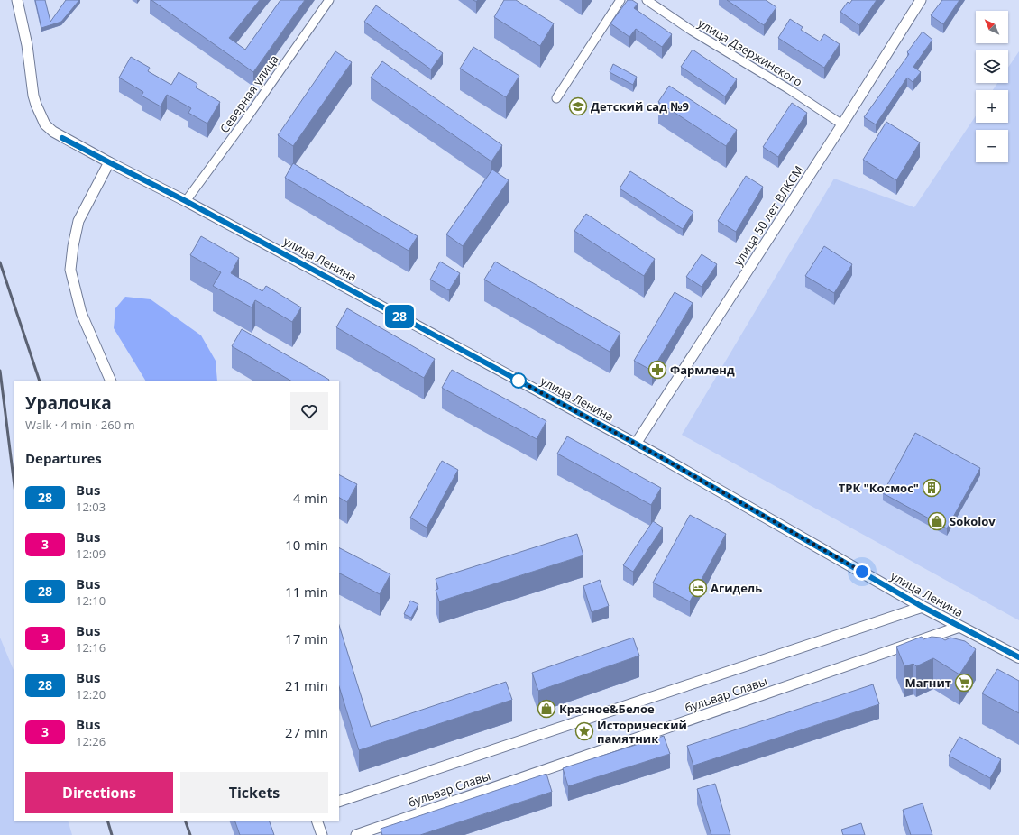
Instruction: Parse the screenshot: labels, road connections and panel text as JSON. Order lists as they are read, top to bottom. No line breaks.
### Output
{"streets":{"main road":["улица Ленина"],"street":["улица Дзержинского","Северная улица","улица 50 лет ВЛКСМ","бульвар Славы"]},"crossings":[["улица Дзержинского","улица 50 лет ВЛКСМ"],["Северная улица","улица Ленина"],["улица 50 лет ВЛКСМ","улица Ленина"],["улица Ленина","бульвар Славы"]],"places":{"school or university":["Детский сад №9"],"pharmacy":["Фармленд"],"building":["ТРК \"Космос\""],"shop":["Sokolov","Красное&Белое"],"hotel":["Агидель"],"supermarket":["Магнит"],"place":["Исторический памятник"]},"lines":["bus line 28"],"north":"top left","page":{"on_map":"28","map_buttons":["+","−"],"heading":[["Уралочка","Walk · 4 min · 260 m"],"Departures"],"list":[{"mark":"28","name":"Bus","note":"12:03","value":"4 min"},{"mark":"3","name":"Bus","note":"12:09","value":"10 min"},{"mark":"28","name":"Bus","note":"12:10","value":"11 min"},{"mark":"3","name":"Bus","note":"12:16","value":"17 min"},{"mark":"28","name":"Bus","note":"12:20","value":"21 min"},{"mark":"3","name":"Bus","note":"12:26","value":"27 min"}],"buttons":["Directions","Tickets"]}}
